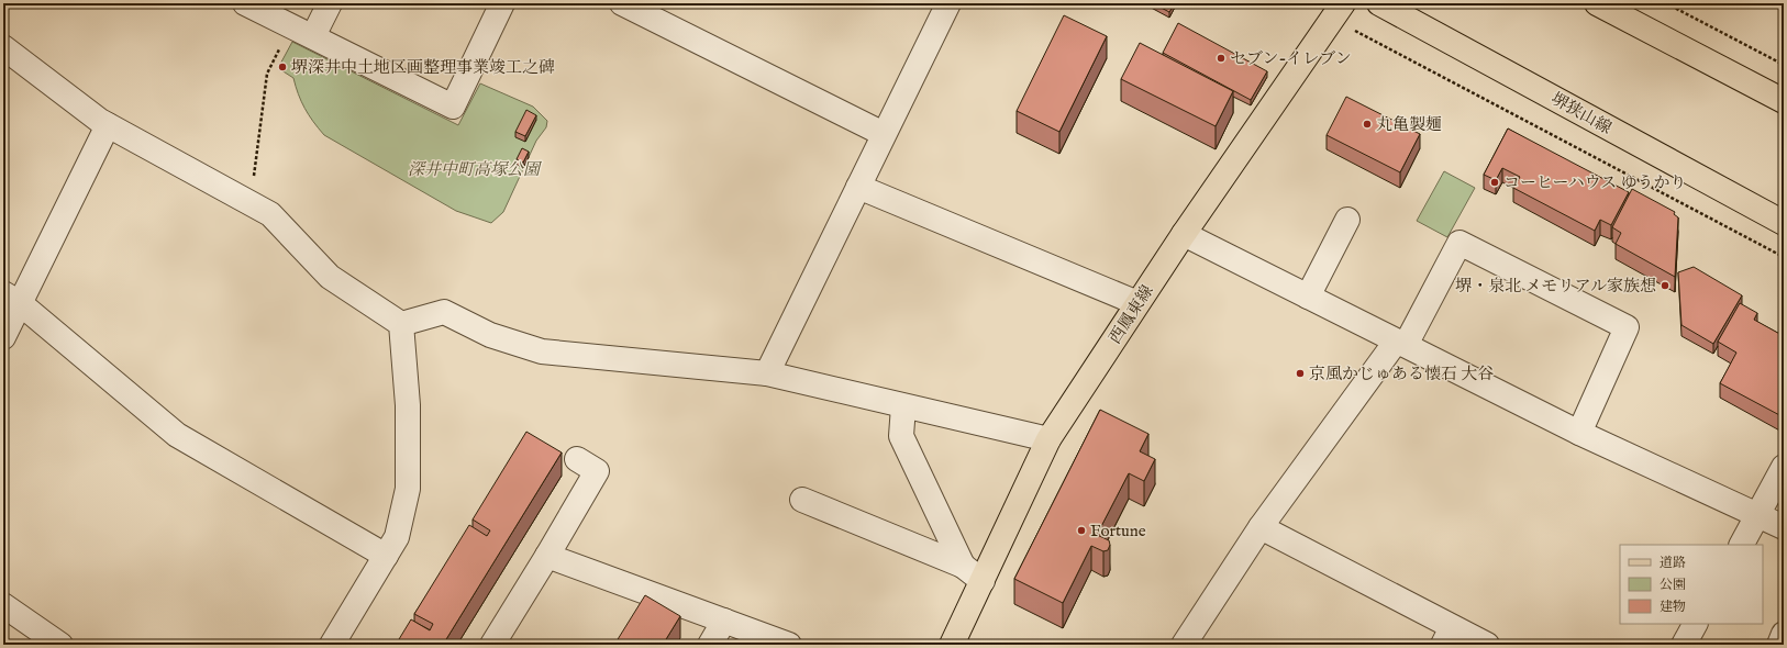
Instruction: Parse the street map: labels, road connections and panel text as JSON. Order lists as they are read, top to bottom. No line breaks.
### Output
{"streets":{"main road":["堺狭山線","西鳳東線"]},"parks":["深井中町高塚公園"],"places":["セブン-イレブン","堺深井中土地区画整理事業竣工之碑","丸亀製麺","コーヒーハウス ゆうかり","堺・泉北 メモリアル家族想","京風かじゅある懐石 大谷","Fortune"],"legend":["道路","公園","建物"]}
